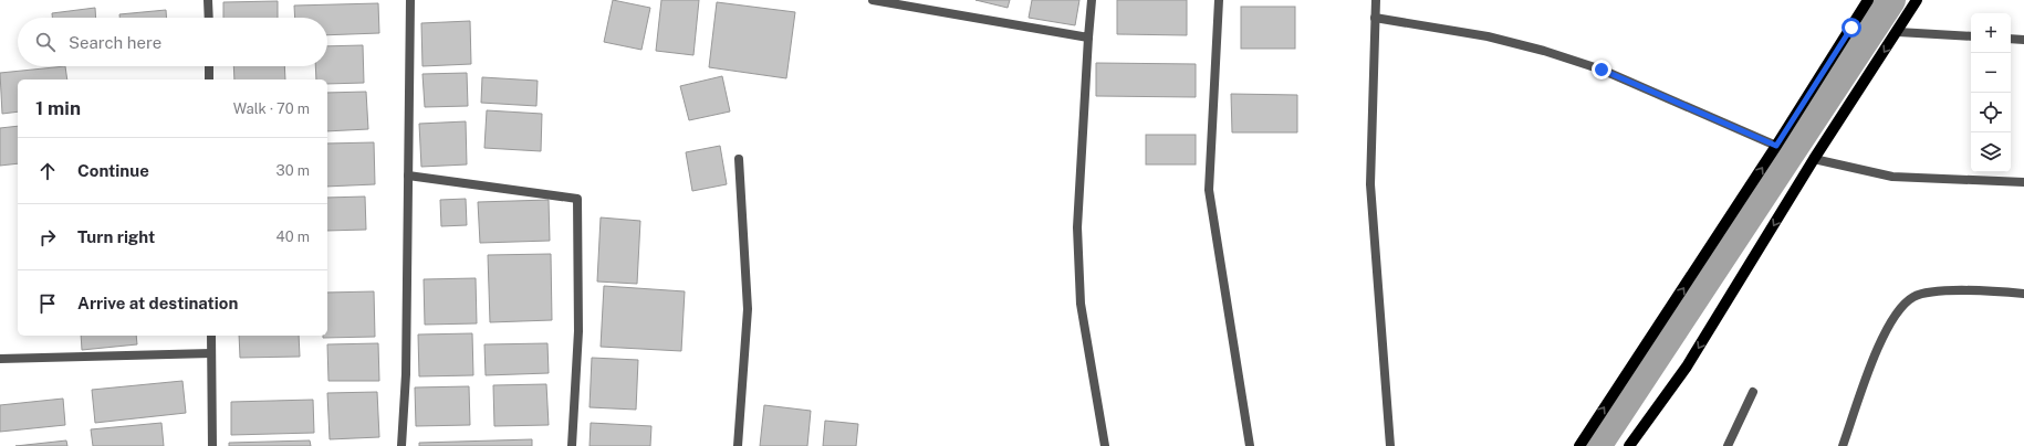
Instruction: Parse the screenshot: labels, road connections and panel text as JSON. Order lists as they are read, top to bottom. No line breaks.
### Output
{"page":{"map_buttons":["+","−"],"search":"Search here","heading":["1 min","Walk · 70 m"],"list":[["Continue","30 m"],["Turn right","40 m"],"Arrive at destination"]}}
